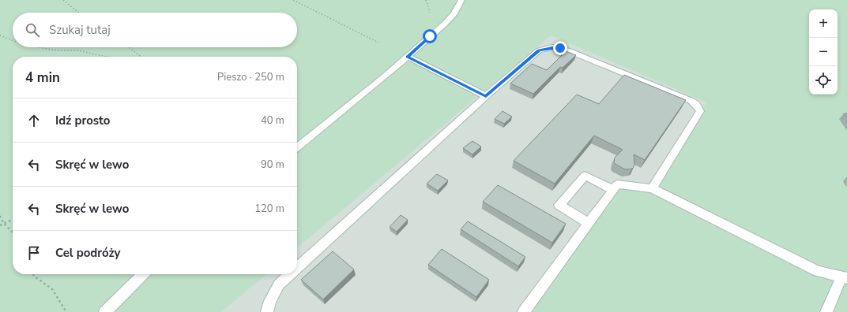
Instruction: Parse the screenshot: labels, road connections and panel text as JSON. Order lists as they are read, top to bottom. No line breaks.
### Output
{"page":{"map_buttons":["+","−"],"search":"Szukaj tutaj","heading":["4 min","Pieszo · 250 m"],"list":[["Idź prosto","40 m"],["Skręć w lewo","90 m"],["Skręć w lewo","120 m"],"Cel podróży"]}}
